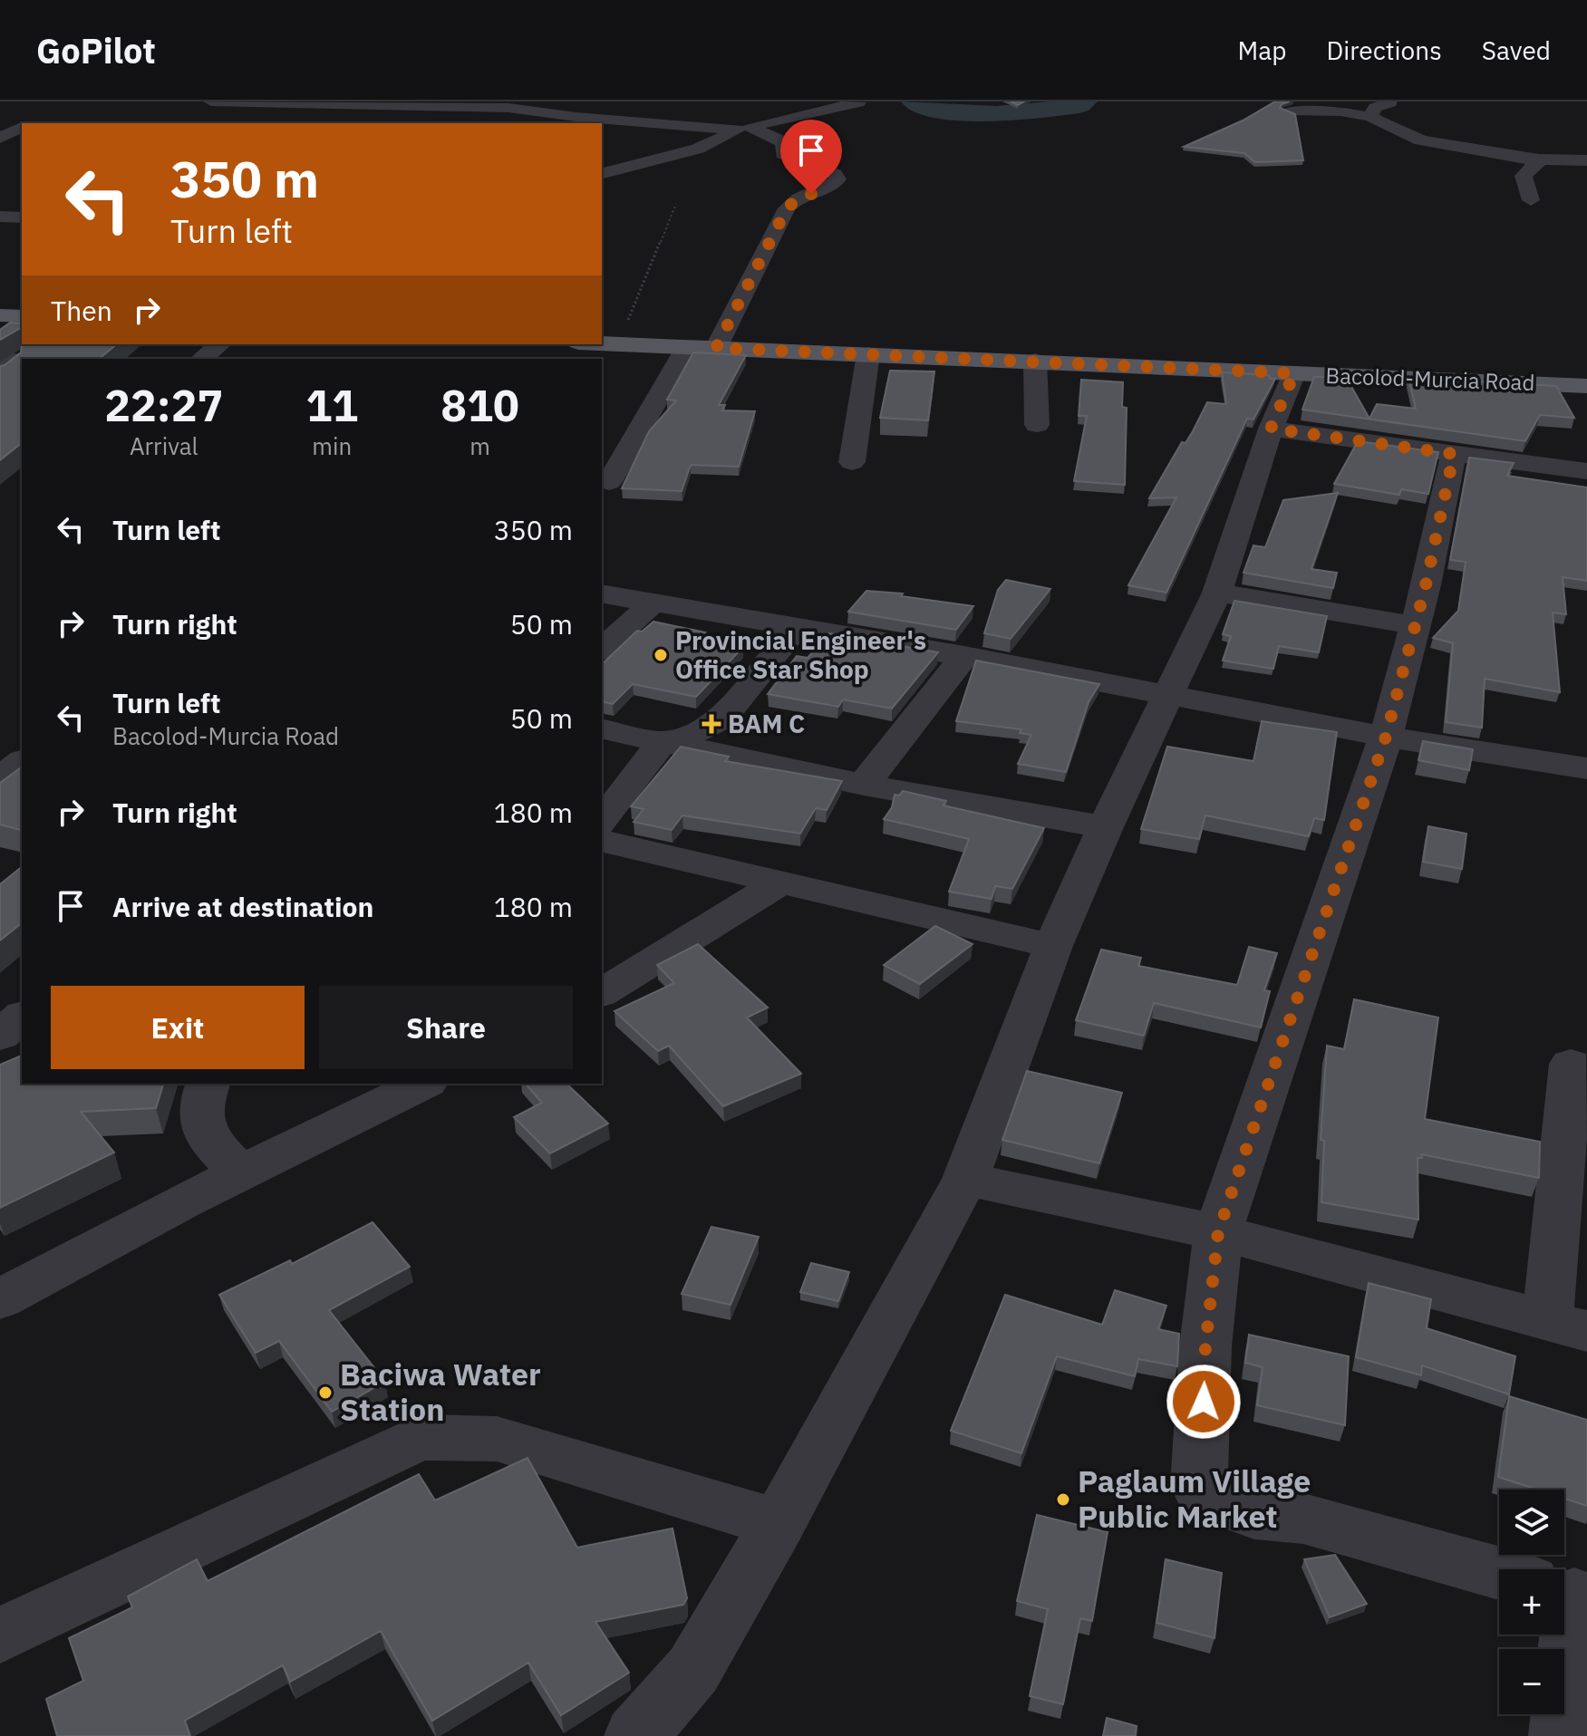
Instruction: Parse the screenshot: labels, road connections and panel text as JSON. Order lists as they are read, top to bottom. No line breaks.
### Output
{"streets":{"main road":["Bacolod-Murcia Road"]},"places":{"other":["Provincial Engineer's Office Star Shop","Baciwa Water Station","Paglaum Village Public Market"],"health":["BAM C"]},"page":{"header":"GoPilot","nav":["Map","Directions","Saved"],"turn":["350 m","Turn left"],"then":"Then","eta":["22:27","Arrival","11","min","810","m"],"list":[{"name":"Turn left","value":"350 m"},{"name":"Turn right","value":"50 m"},{"name":"Turn left","note":"Bacolod-Murcia Road","value":"50 m"},{"name":"Turn right","value":"180 m"},{"name":"Arrive at destination","value":"180 m"}],"buttons":["Exit","Share"],"map_buttons":["+","−"]}}
